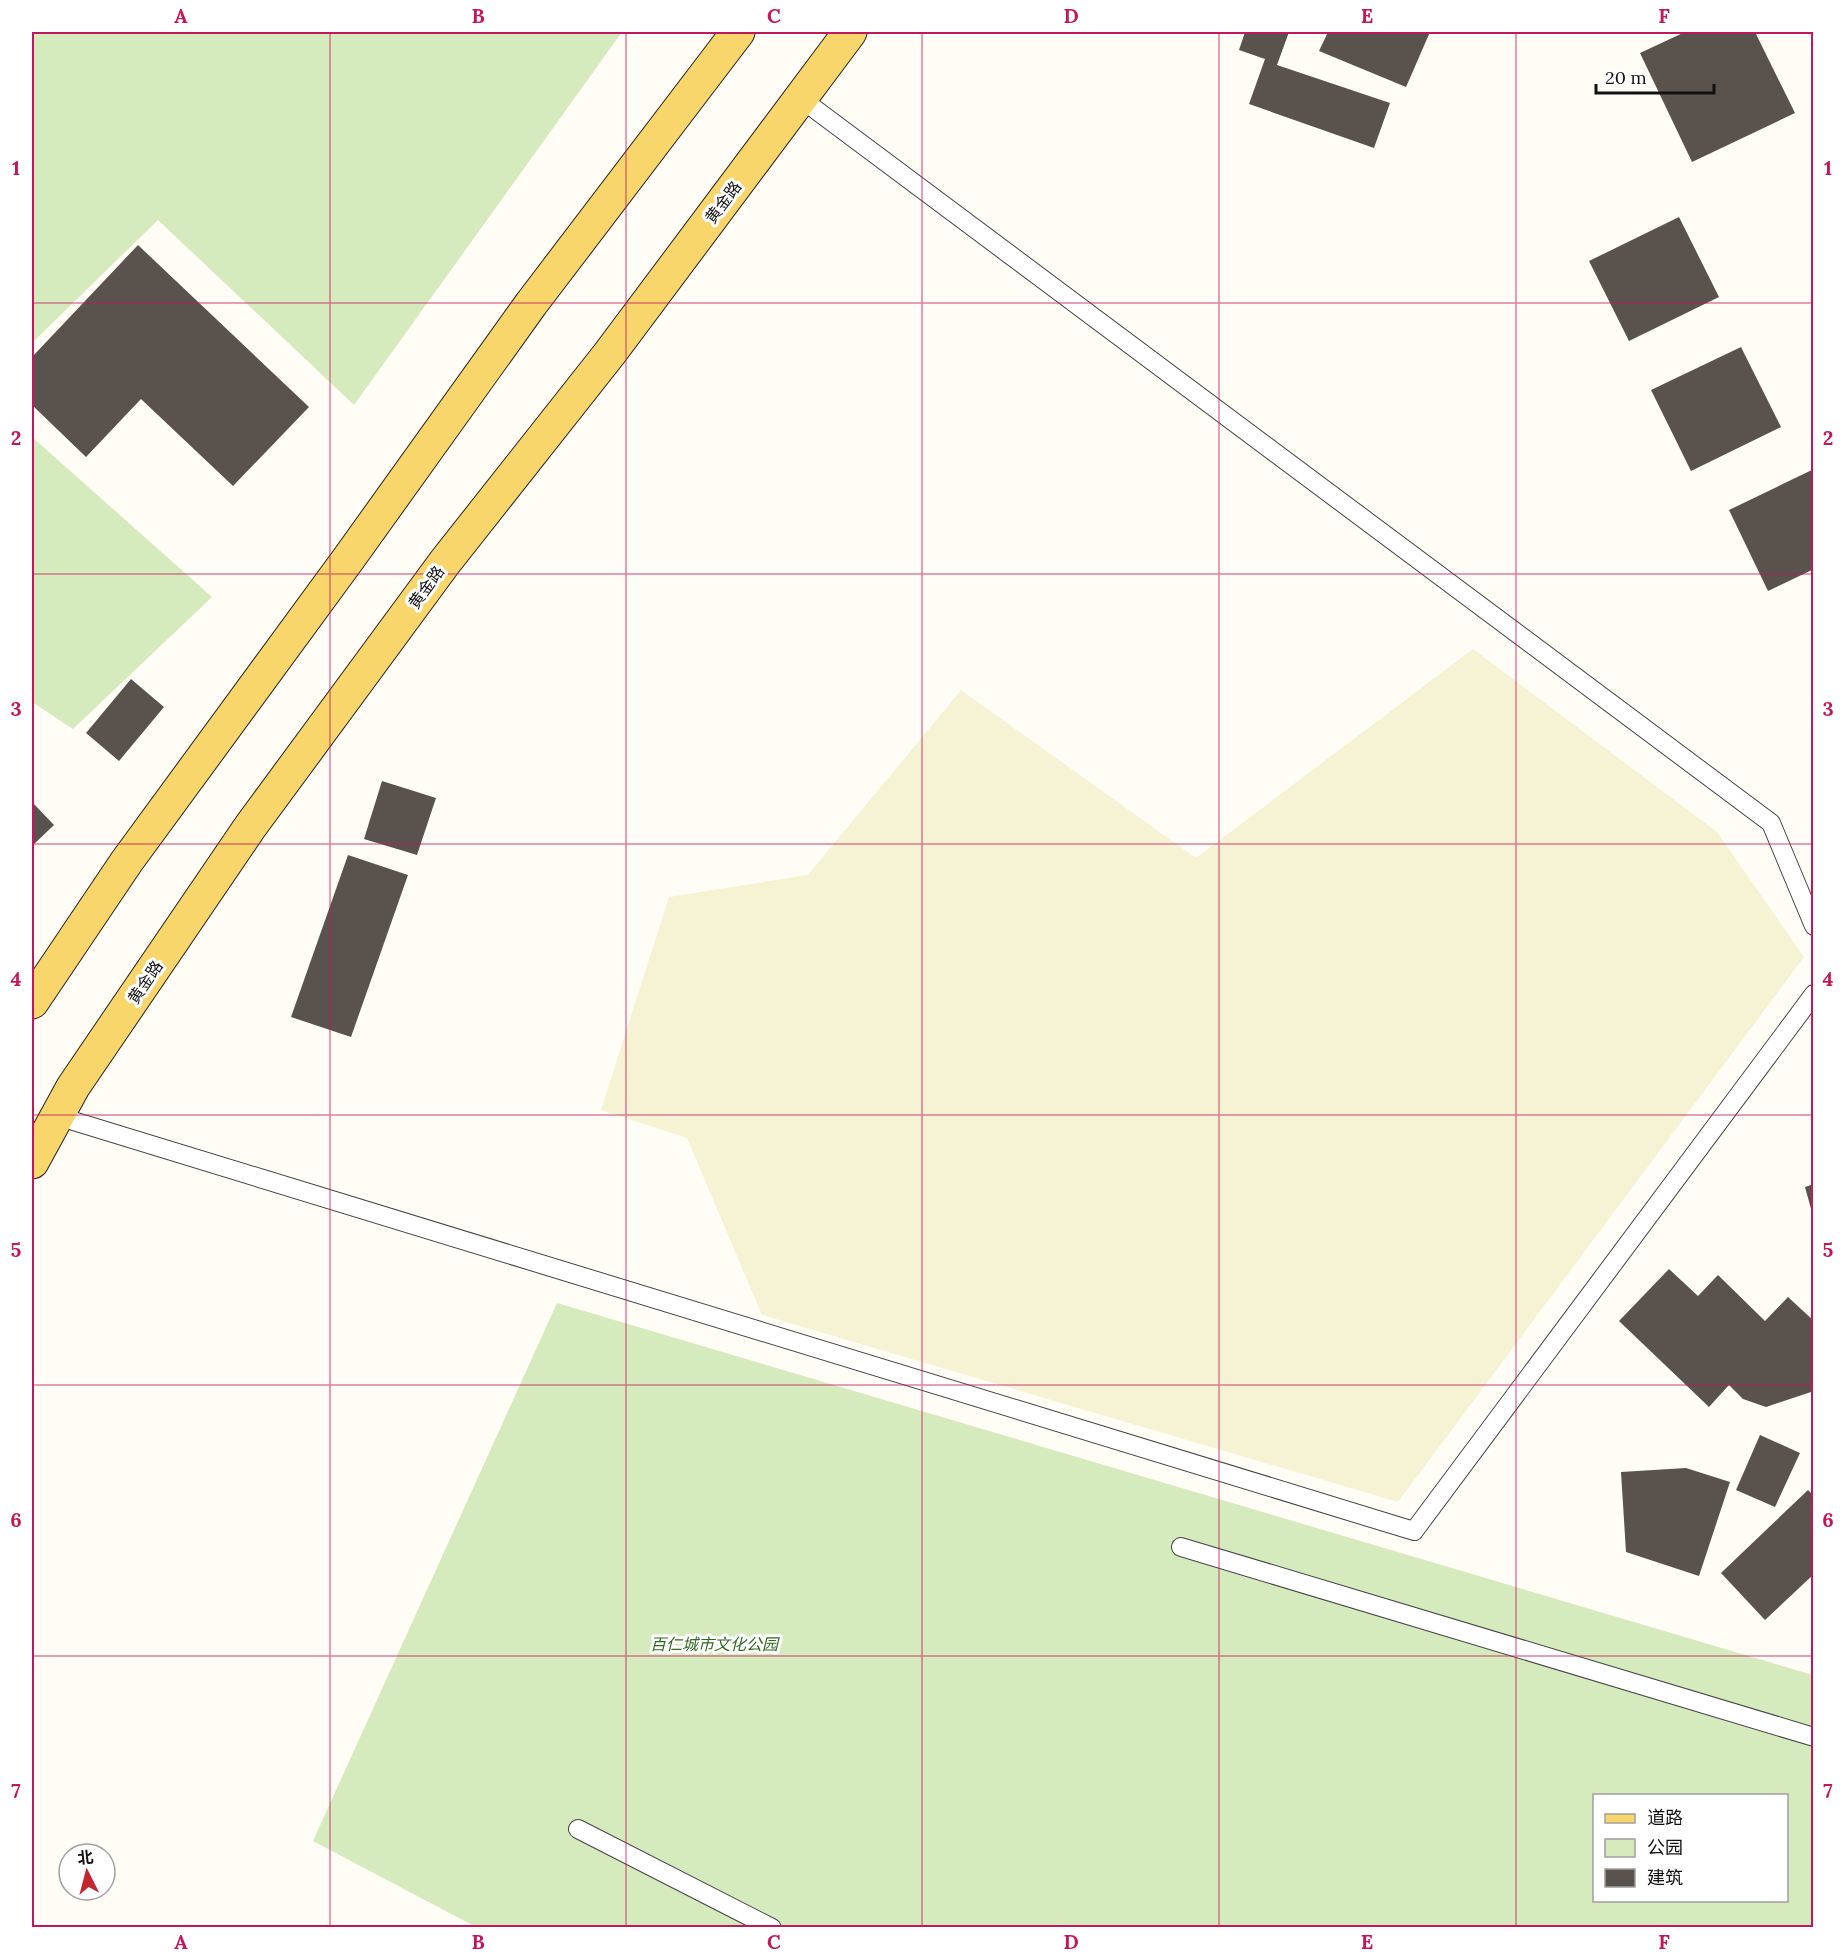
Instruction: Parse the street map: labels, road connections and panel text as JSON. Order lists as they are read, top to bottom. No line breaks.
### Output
{"streets":{"main road":["黄金路"]},"parks":["百仁城市文化公园"],"legend":["道路","公园","建筑"],"scale_bar":"20 m","north":"top","grid":{"columns":["A","B","C","D","E","F"],"rows":["1","2","3","4","5","6","7"]}}
